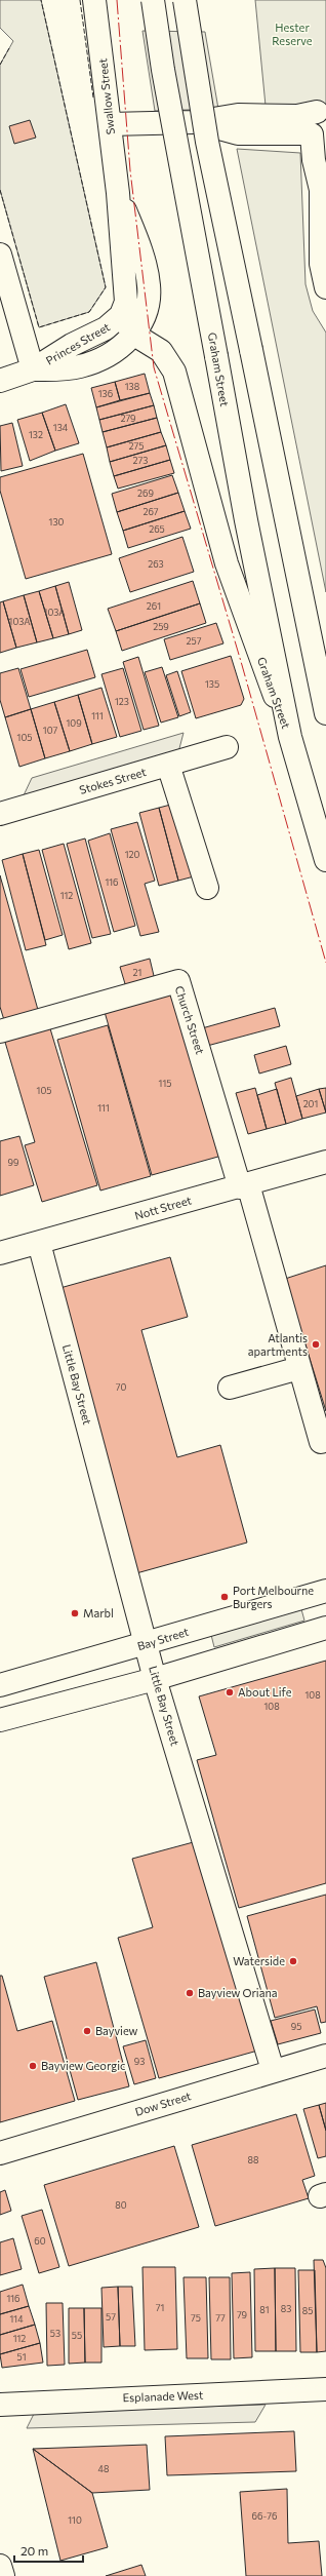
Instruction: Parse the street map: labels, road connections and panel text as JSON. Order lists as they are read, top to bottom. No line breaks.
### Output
{"streets":{"street":["Swallow Street","Princes Street","Graham Street","Stokes Street","Church Street","Nott Street","Little Bay Street","Bay Street","Dow Street","Esplanade West"]},"crossings":[["Swallow Street","Princes Street"],["Swallow Street","Graham Street"],["Princes Street","Graham Street"],["Church Street","Nott Street"],["Nott Street","Little Bay Street"],["Little Bay Street","Bay Street"],["Little Bay Street","Dow Street"]],"parks":["Hester Reserve"],"places":["Atlantis apartments","Port Melbourne Burgers","Marbl","About Life","Waterside","Bayview Oriana","Bayview","Bayview Georgic"],"house_numbers":["138","136","279","134","132","275","273","269","267","130","265","263","261","103A","103A","259","257","135","123","111","109","107","105","120","116","112","21","115","105","201","111","99","70","108","108","95","93","88","80","60","116","71","83","81","85","79","57","75","77","114","53","55","112","51","48","66-76","110"],"scale_bar":"20 m"}
